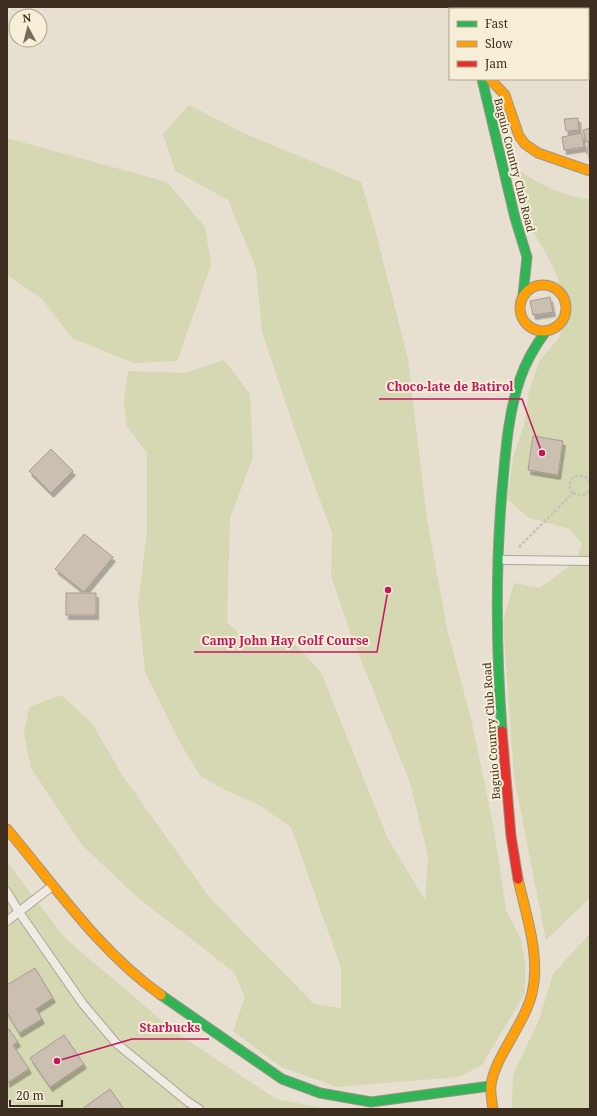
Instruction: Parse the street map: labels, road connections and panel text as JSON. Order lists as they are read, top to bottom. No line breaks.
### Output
{"streets":{"street":["Baguio Country Club Road"]},"places":["Choco-late de Batirol","Camp John Hay Golf Course","Starbucks"],"legend":["Fast","Slow","Jam"],"scale_bar":"20 m","north":"top"}
